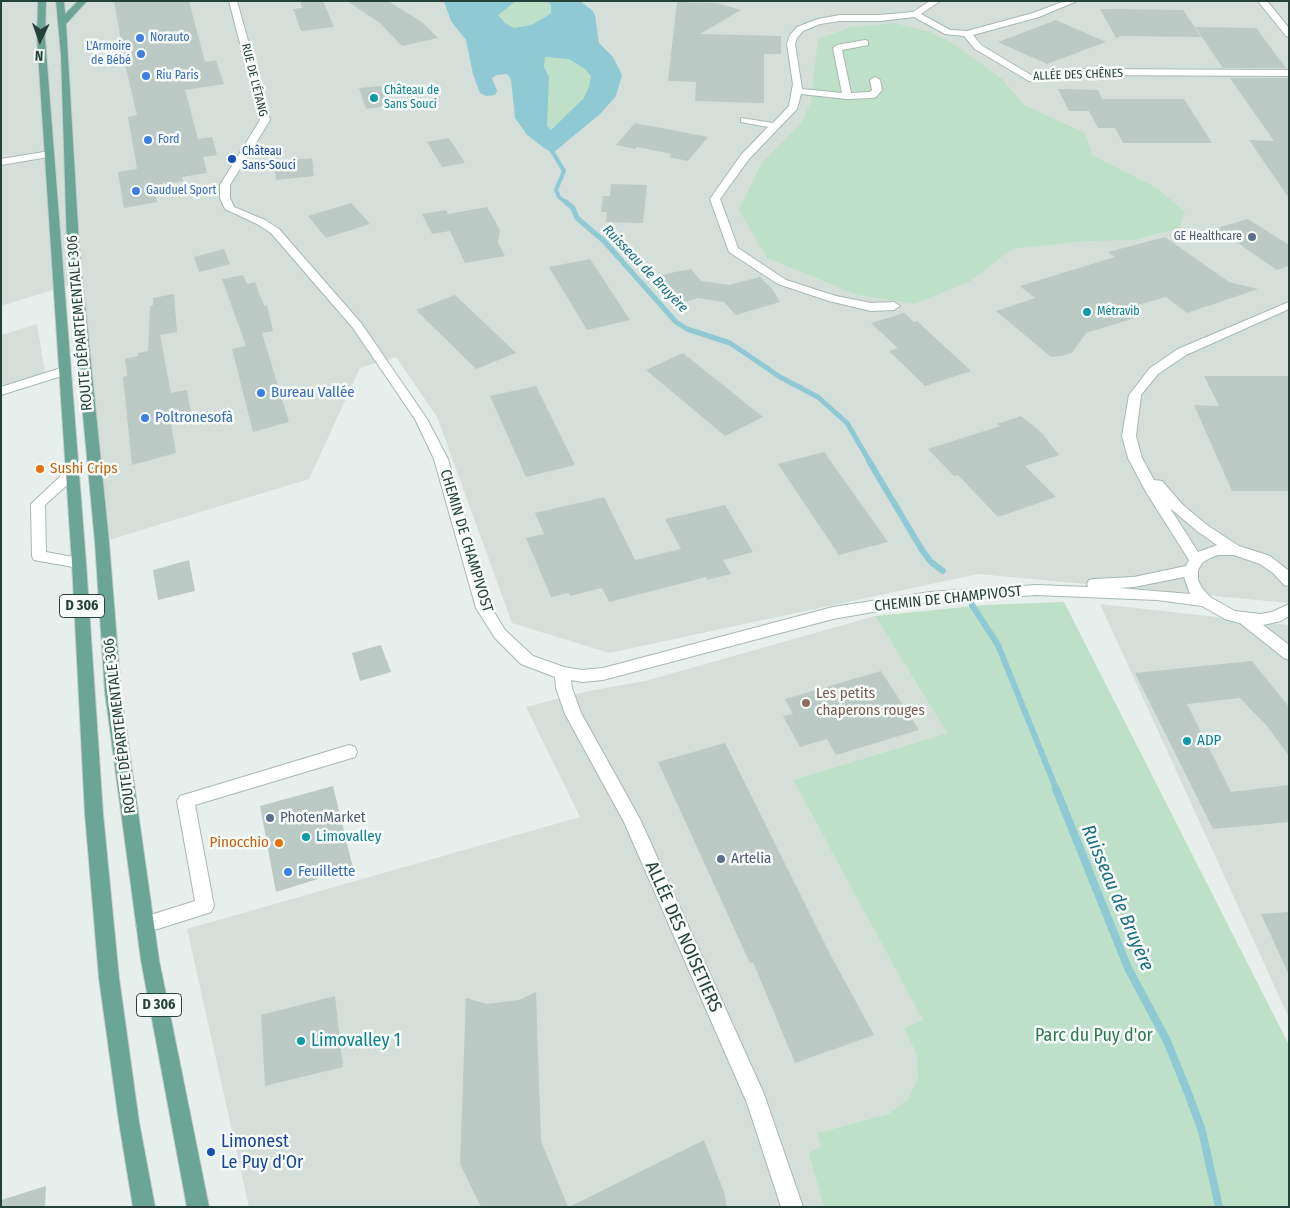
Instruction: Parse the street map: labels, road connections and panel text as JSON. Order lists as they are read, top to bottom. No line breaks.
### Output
{"streets":{"main road":["ROUTE DÉPARTEMENTALE 306","D 306"],"street":["ALLÉE DES CHÊNES","RUE DE L'ÉTANG","CHEMIN DE CHAMPIVOST","ALLÉE DES NOISETIERS"]},"crossings":[["RUE DE L'ÉTANG","CHEMIN DE CHAMPIVOST"],["CHEMIN DE CHAMPIVOST","ALLÉE DES NOISETIERS"]],"water":["Ruisseau de Bruyère"],"parks":["Parc du Puy d'or"],"places":["Norauto","L'Armoire de Bébé","Riu Paris","Château de Sans Souci","Ford","Château Sans-Souci","Gauduel Sport","GE Healthcare","Métravib","Bureau Vallée","Poltronesofà","Sushi Crips","Les petits chaperons rouges","ADP","PhotenMarket","Limovalley","Pinocchio","Artelia","Feuillette","Limovalley 1","Limonest Le Puy d'Or"],"north":"bottom"}
